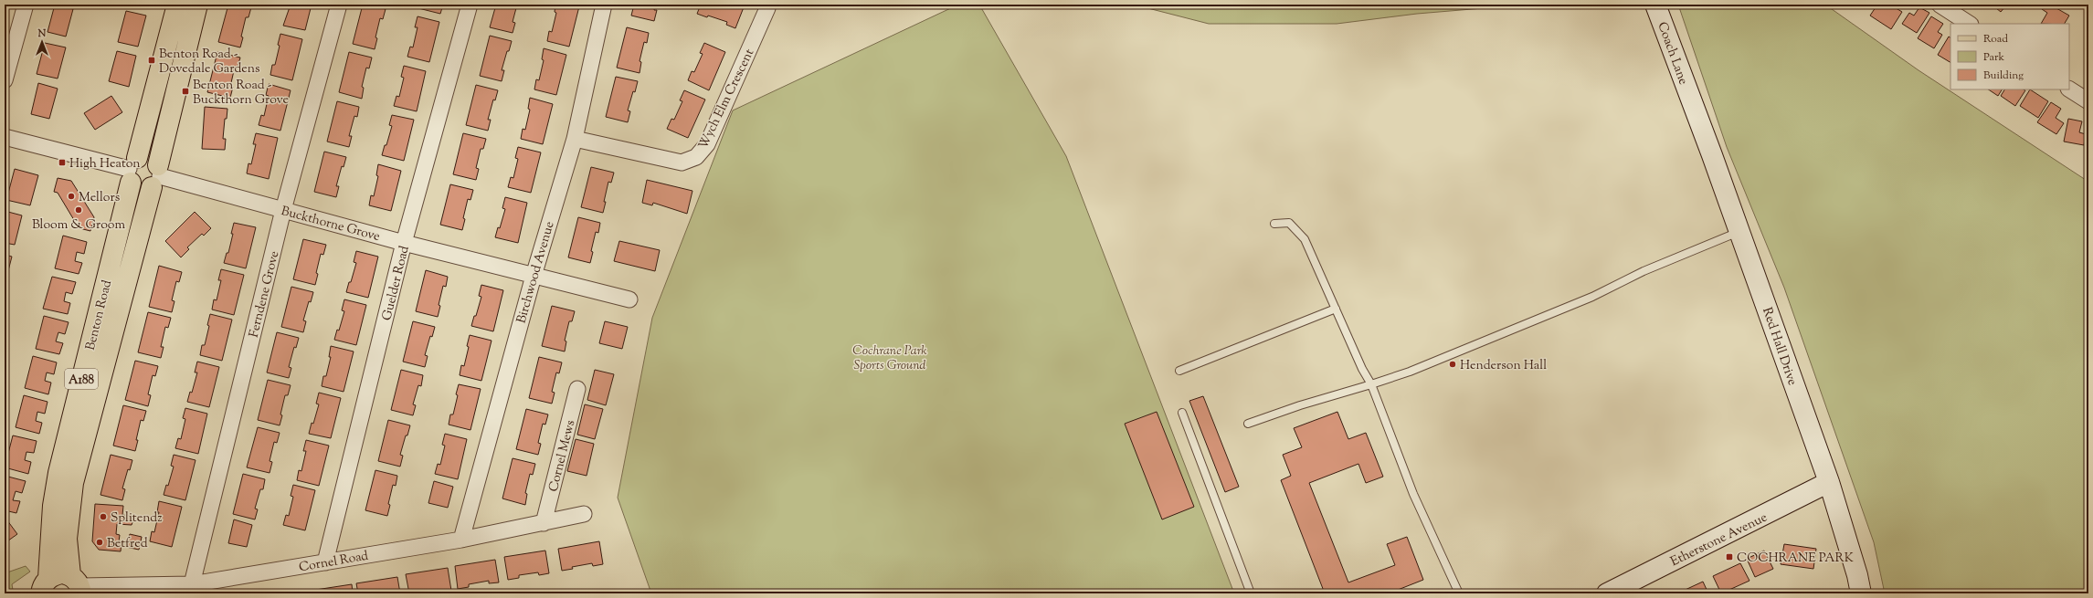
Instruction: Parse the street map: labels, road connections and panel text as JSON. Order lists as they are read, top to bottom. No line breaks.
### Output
{"streets":{"main road":["Benton Road","A188"],"street":["Coach Lane","Wych Elm Crescent","Buckthorne Grove","Birchwood Avenue","Guelder Road","Ferndene Grove","Red Hall Drive","Cornel Mews","Etherstone Avenue","Cornel Road"]},"crossings":[["Coach Lane","Red Hall Drive"],["Wych Elm Crescent","Birchwood Avenue"],["Buckthorne Grove","Birchwood Avenue"],["Buckthorne Grove","Guelder Road"],["Buckthorne Grove","Ferndene Grove"],["Buckthorne Grove","Benton Road"],["Birchwood Avenue","Cornel Road"],["Guelder Road","Cornel Road"],["Ferndene Grove","Cornel Road"],["Benton Road","A188"],["Benton Road","Cornel Road"],["Red Hall Drive","Etherstone Avenue"],["A188","Cornel Road"],["Cornel Mews","Cornel Road"]],"parks":["Cochrane Park Sports Ground"],"places":{"transit":["Benton Road - Dovedale Gardens","Benton Road - Buckthorn Grove","High Heaton","COCHRANE PARK"],"other":["Mellors","Bloom & Groom","Henderson Hall","Splitendz","Betfred"]},"legend":["Road","Park","Building"],"north":"top"}
